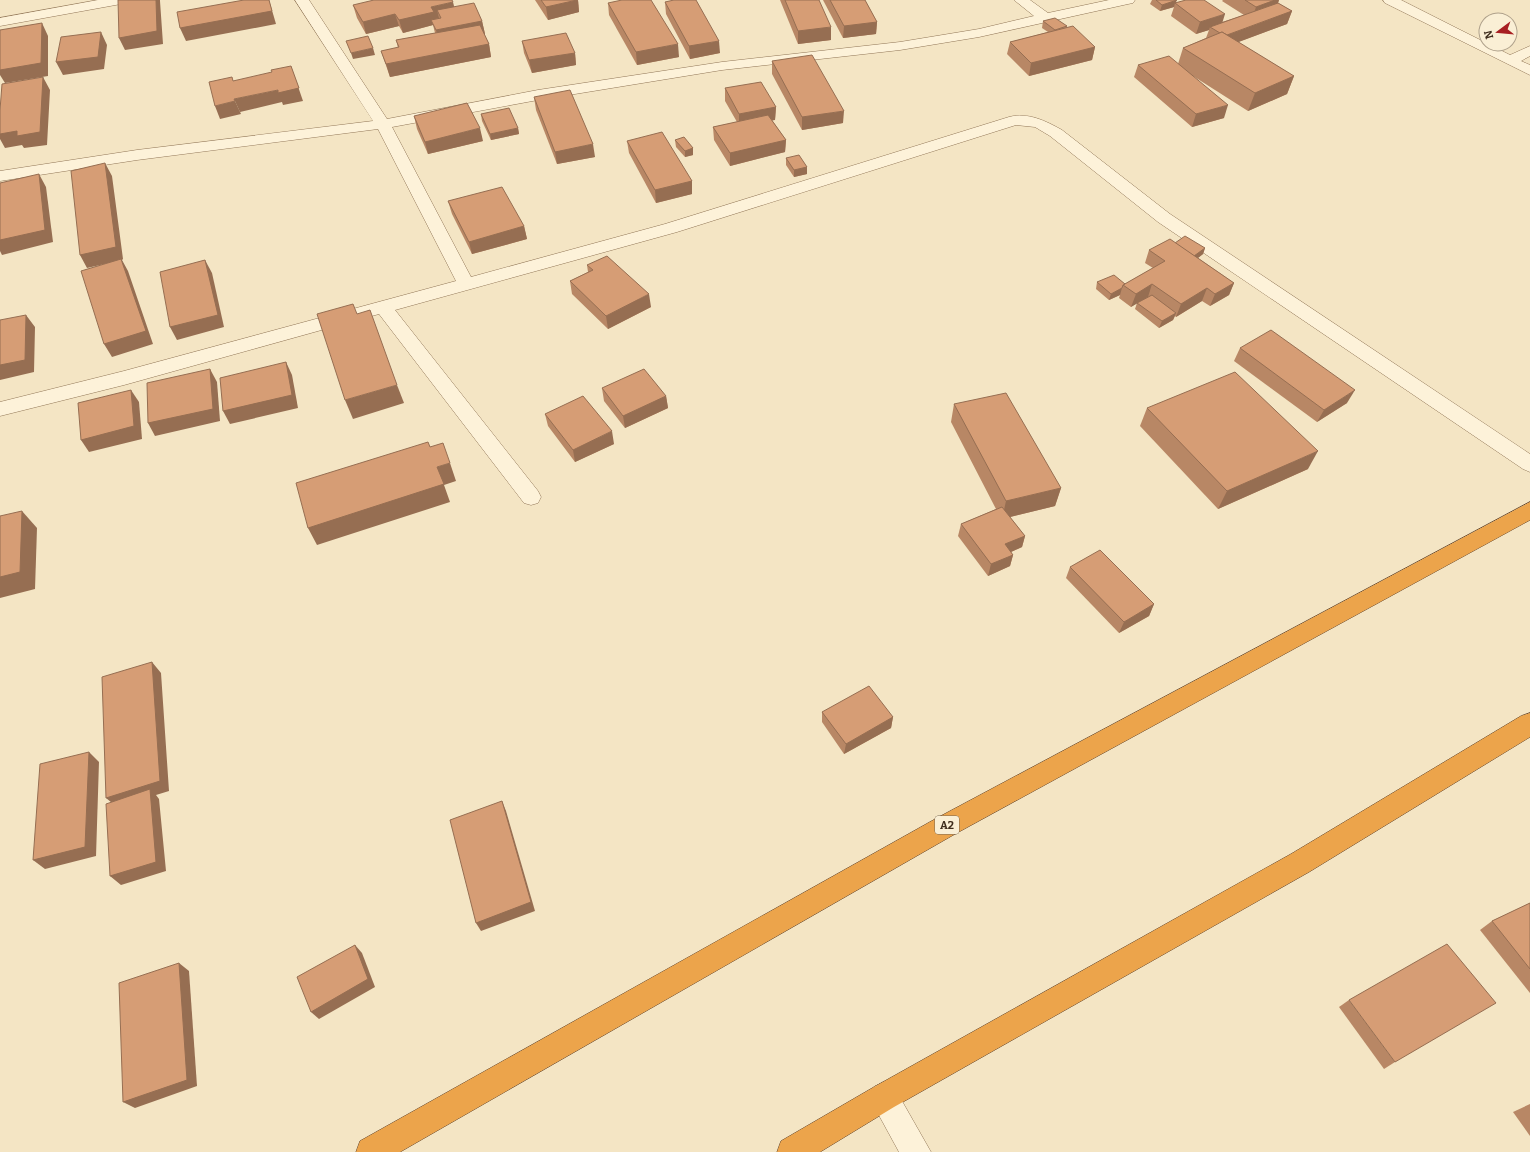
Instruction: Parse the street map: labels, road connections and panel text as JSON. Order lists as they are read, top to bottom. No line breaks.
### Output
{"streets":{"highway":["A2"]},"north":"left"}
